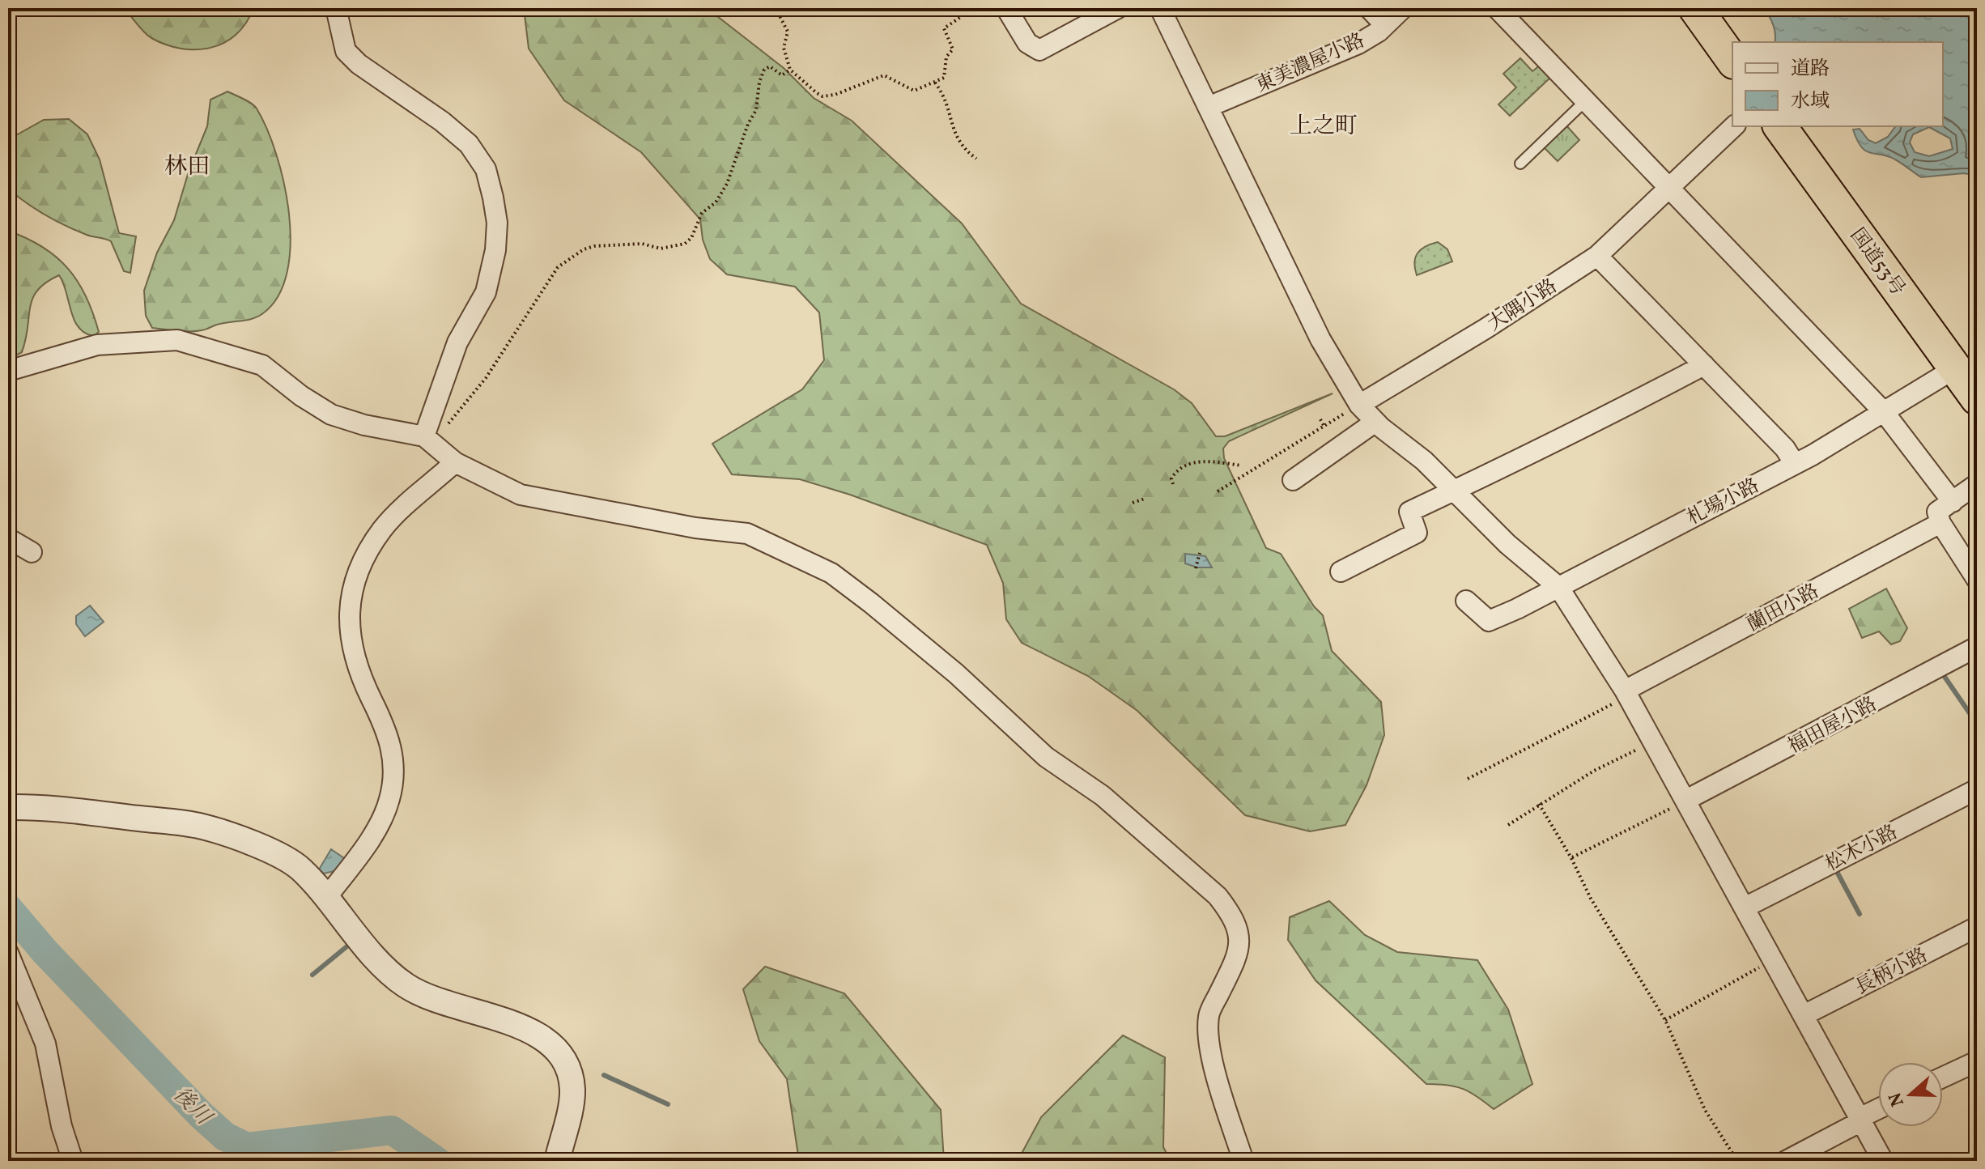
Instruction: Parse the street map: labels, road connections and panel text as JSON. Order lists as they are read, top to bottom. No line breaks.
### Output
{"streets":{"highway":["国道53号"],"street":["東美濃屋小路","大隅小路","札場小路","蘭田小路","福田屋小路","松木小路","長柄小路"]},"crossings":[["国道53号","札場小路"]],"districts":["上之町","林田"],"water":["後川"],"legend":["道路","水域"],"north":"left"}
